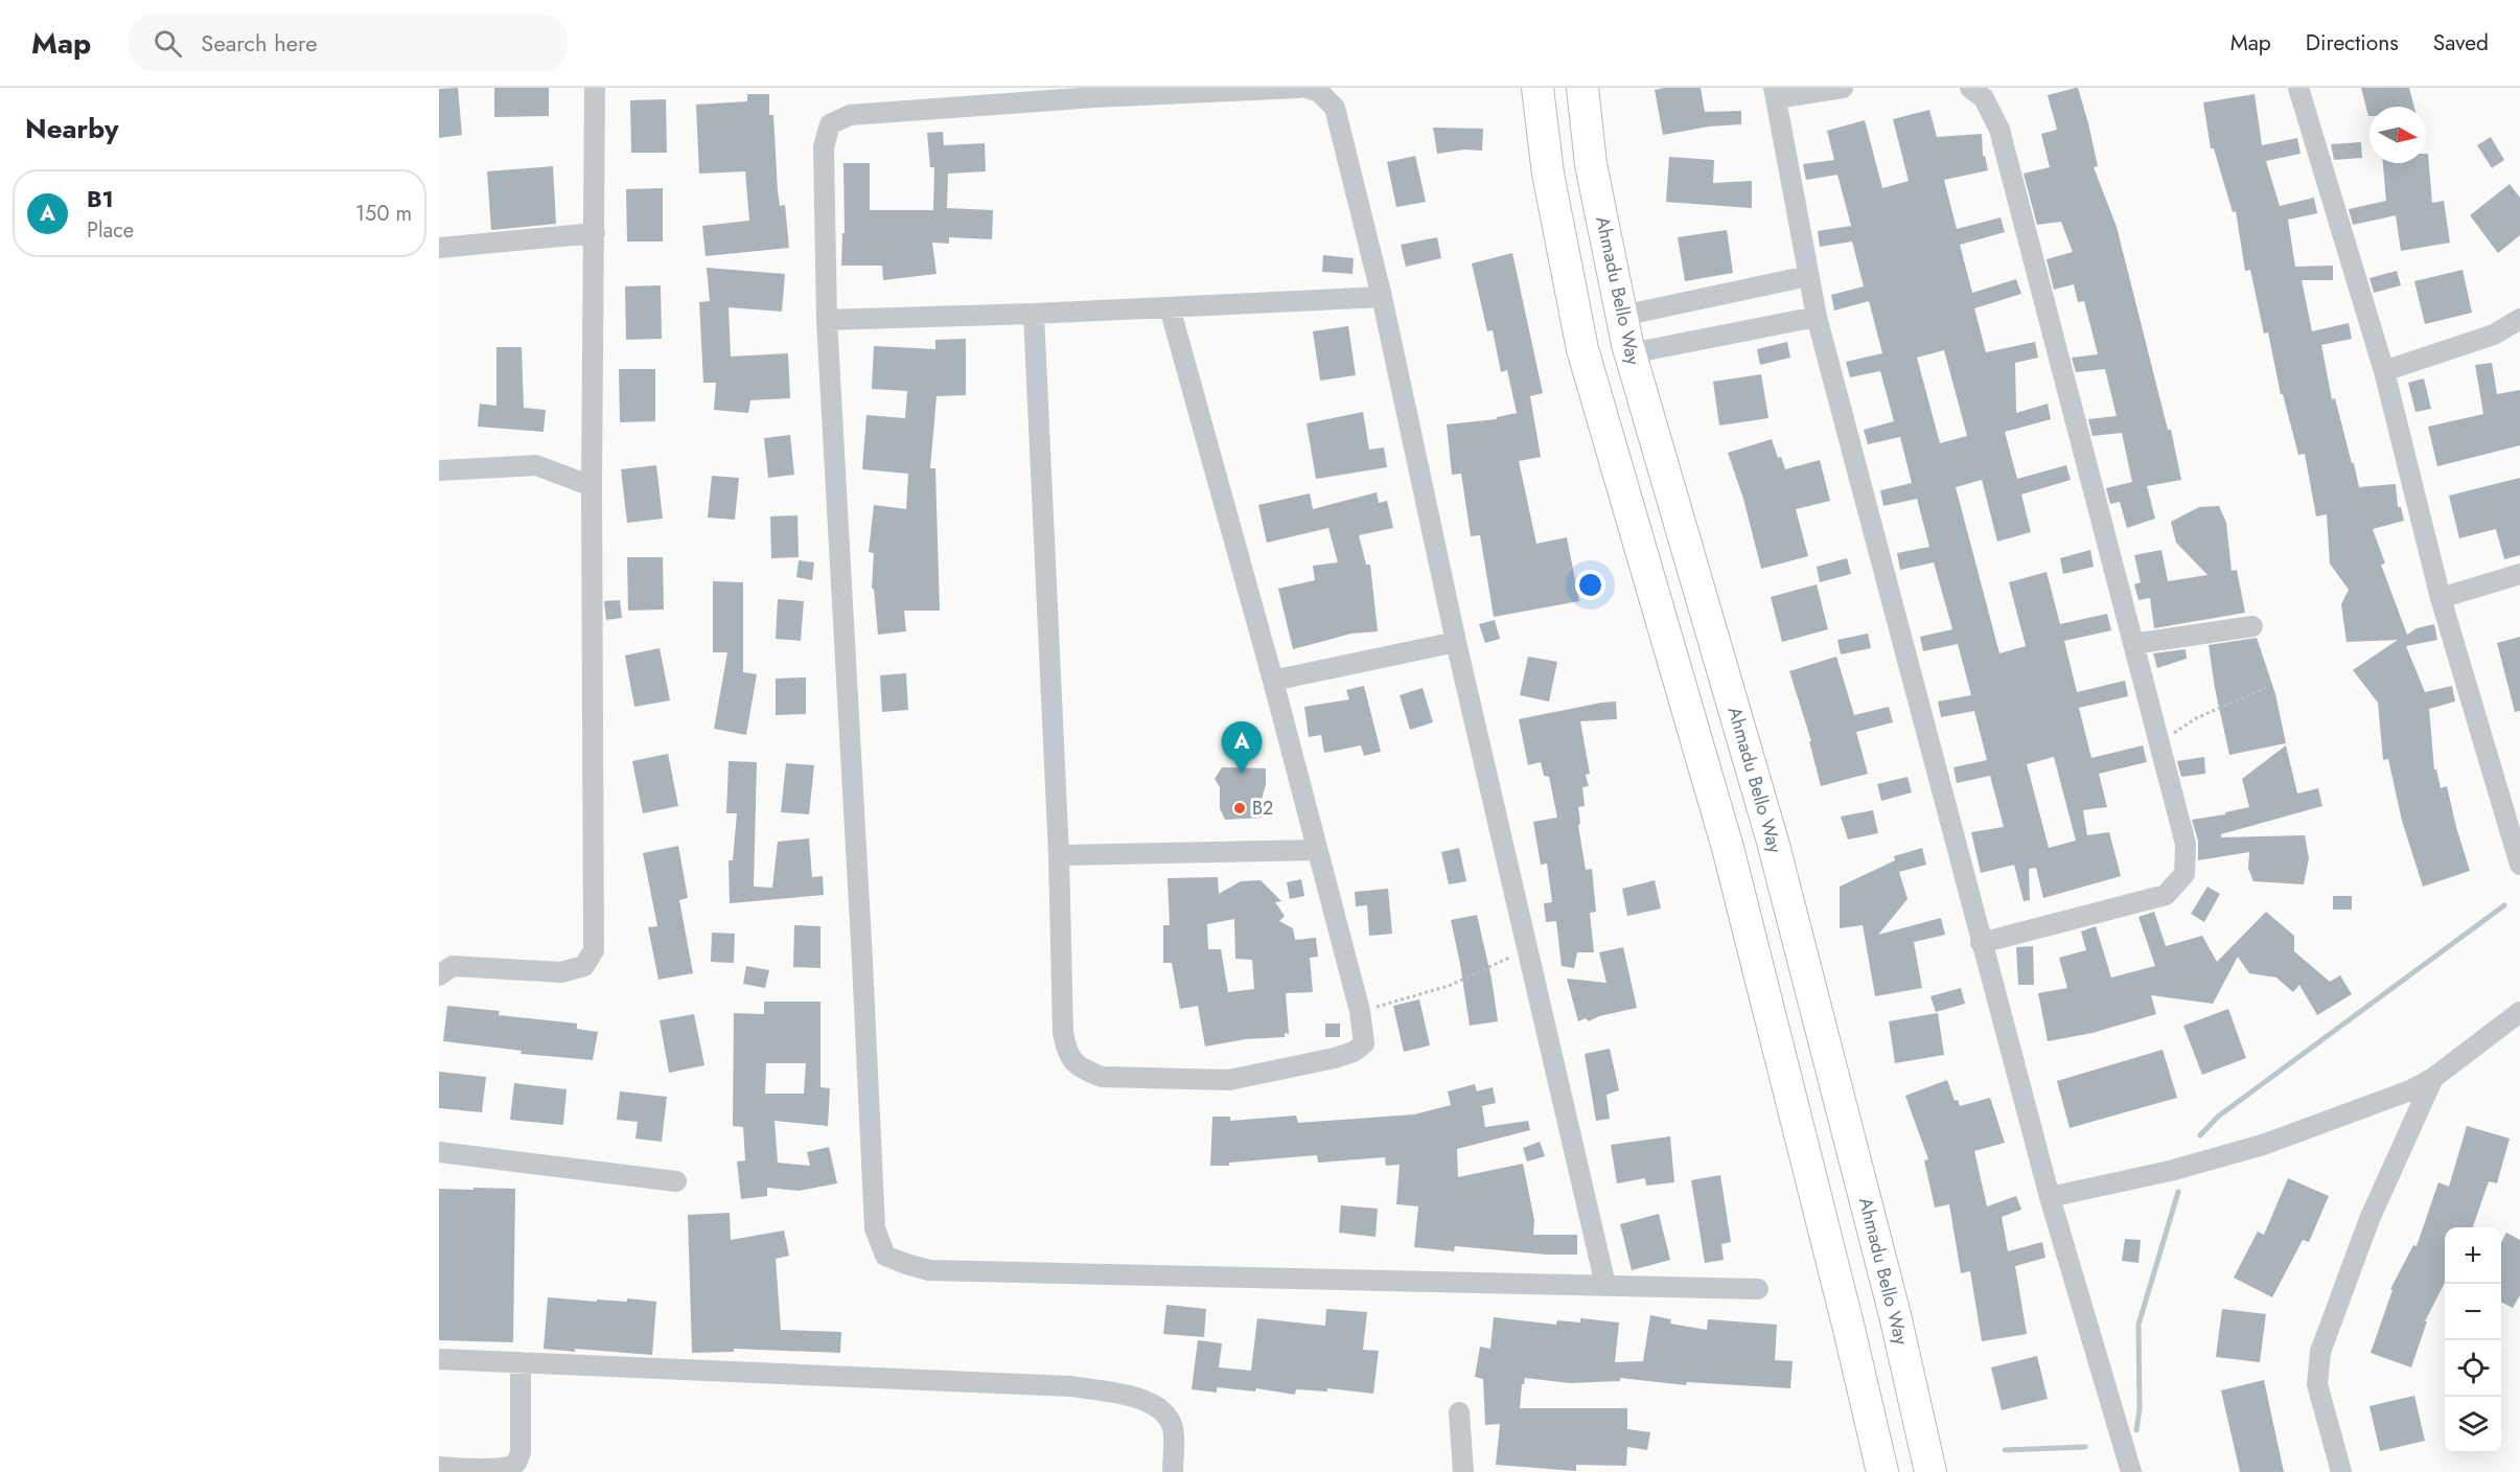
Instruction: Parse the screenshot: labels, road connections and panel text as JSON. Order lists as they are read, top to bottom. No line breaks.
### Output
{"streets":{"main road":["Ahmadu Bello Way"]},"places":["B2"],"north":"right","page":{"header":"Map","search":"Search here","nav":["Map","Directions","Saved"],"heading":"Nearby","list":[{"mark":"A","name":"B1","note":"Place","value":"150 m"}],"pins":"A","map_buttons":["+","−"]}}
